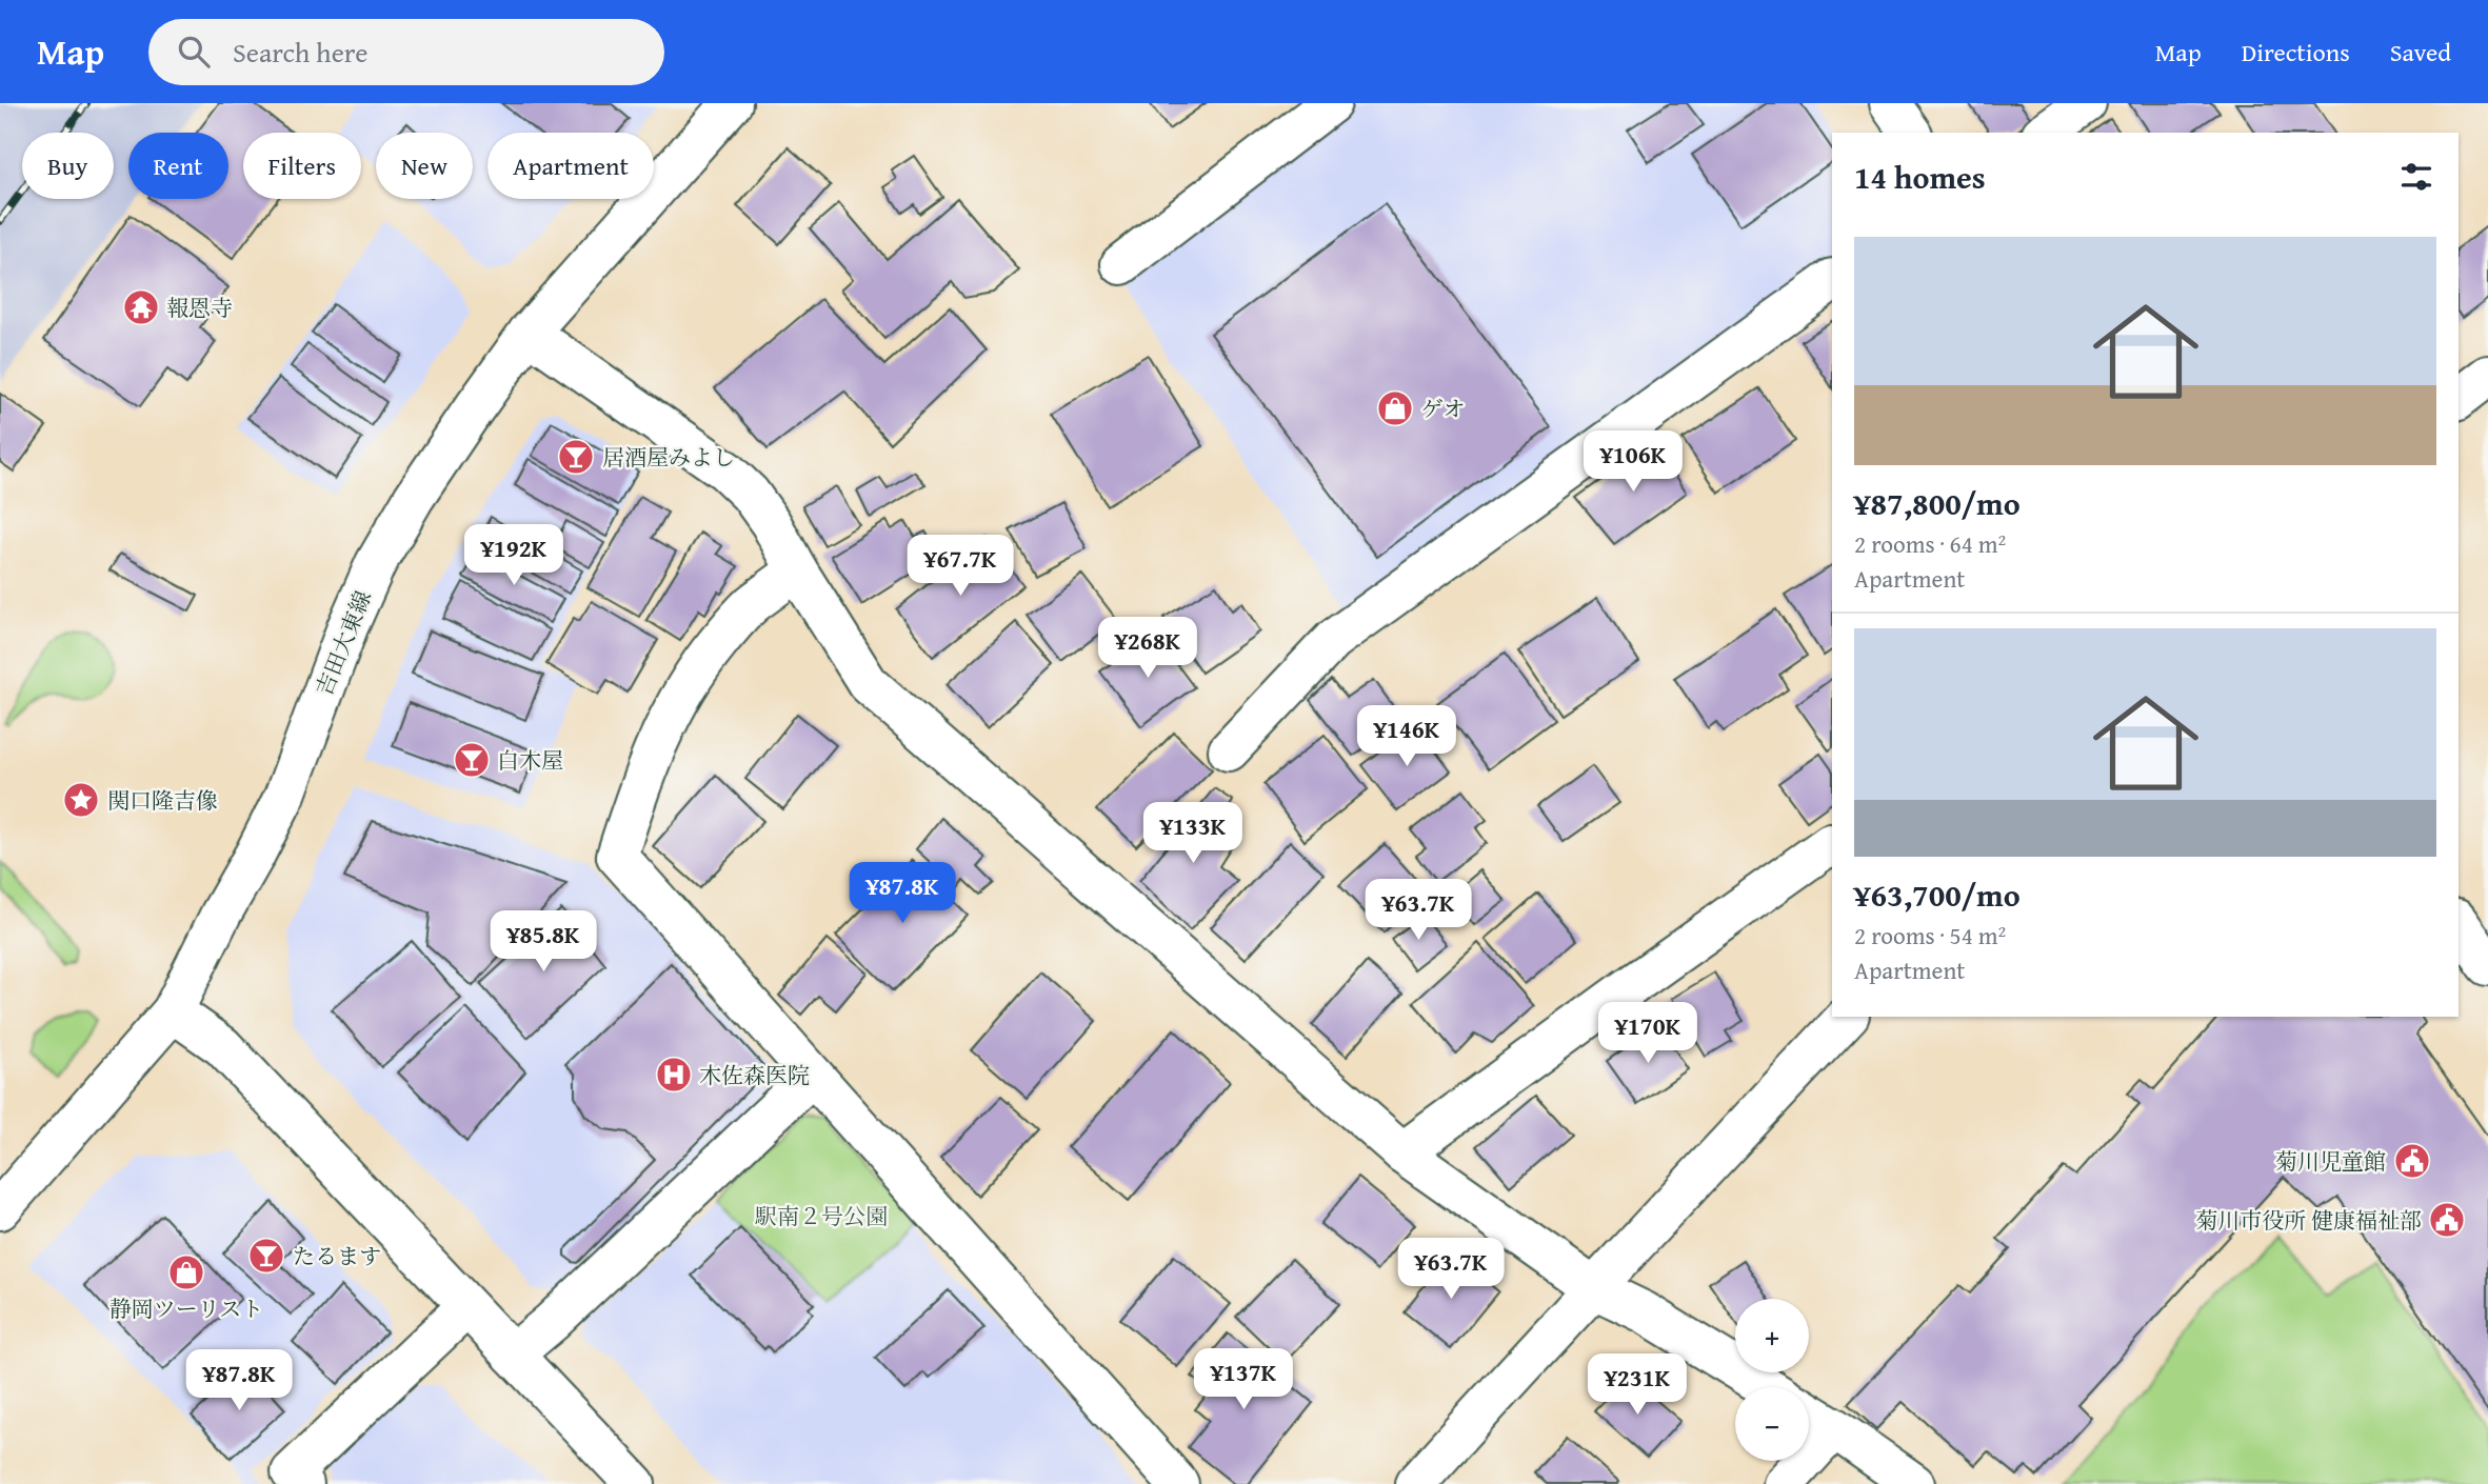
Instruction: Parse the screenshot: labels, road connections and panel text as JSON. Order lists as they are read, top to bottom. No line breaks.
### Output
{"streets":{"street":["吉田大東線"]},"parks":["駅南２号公園"],"places":{"temple":["報恩寺"],"shop":["ゲオ","静岡ツーリスト"],"bar":["居酒屋みよし","白木屋","たるます"],"place":["関口隆吉像"],"hospital":["木佐森医院"],"public building":["菊川児童館","菊川市役所 健康福祉部"]},"page":{"header":"Map","search":"Search here","nav":["Map","Directions","Saved"],"chip":["Buy","Rent","Filters","New","Apartment"],"heading":"14 homes","list":[{"name":"¥87,800/mo","note":"2 rooms · 64 m² · Apartment"},{"name":"¥63,700/mo","note":"2 rooms · 54 m² · Apartment"}],"price":["¥106K","¥192K","¥67.7K","¥268K","¥146K","¥133K","¥87.8K","¥63.7K","¥85.8K","¥170K","¥63.7K","¥137K","¥87.8K","¥231K"],"map_buttons":["+","−"]}}
